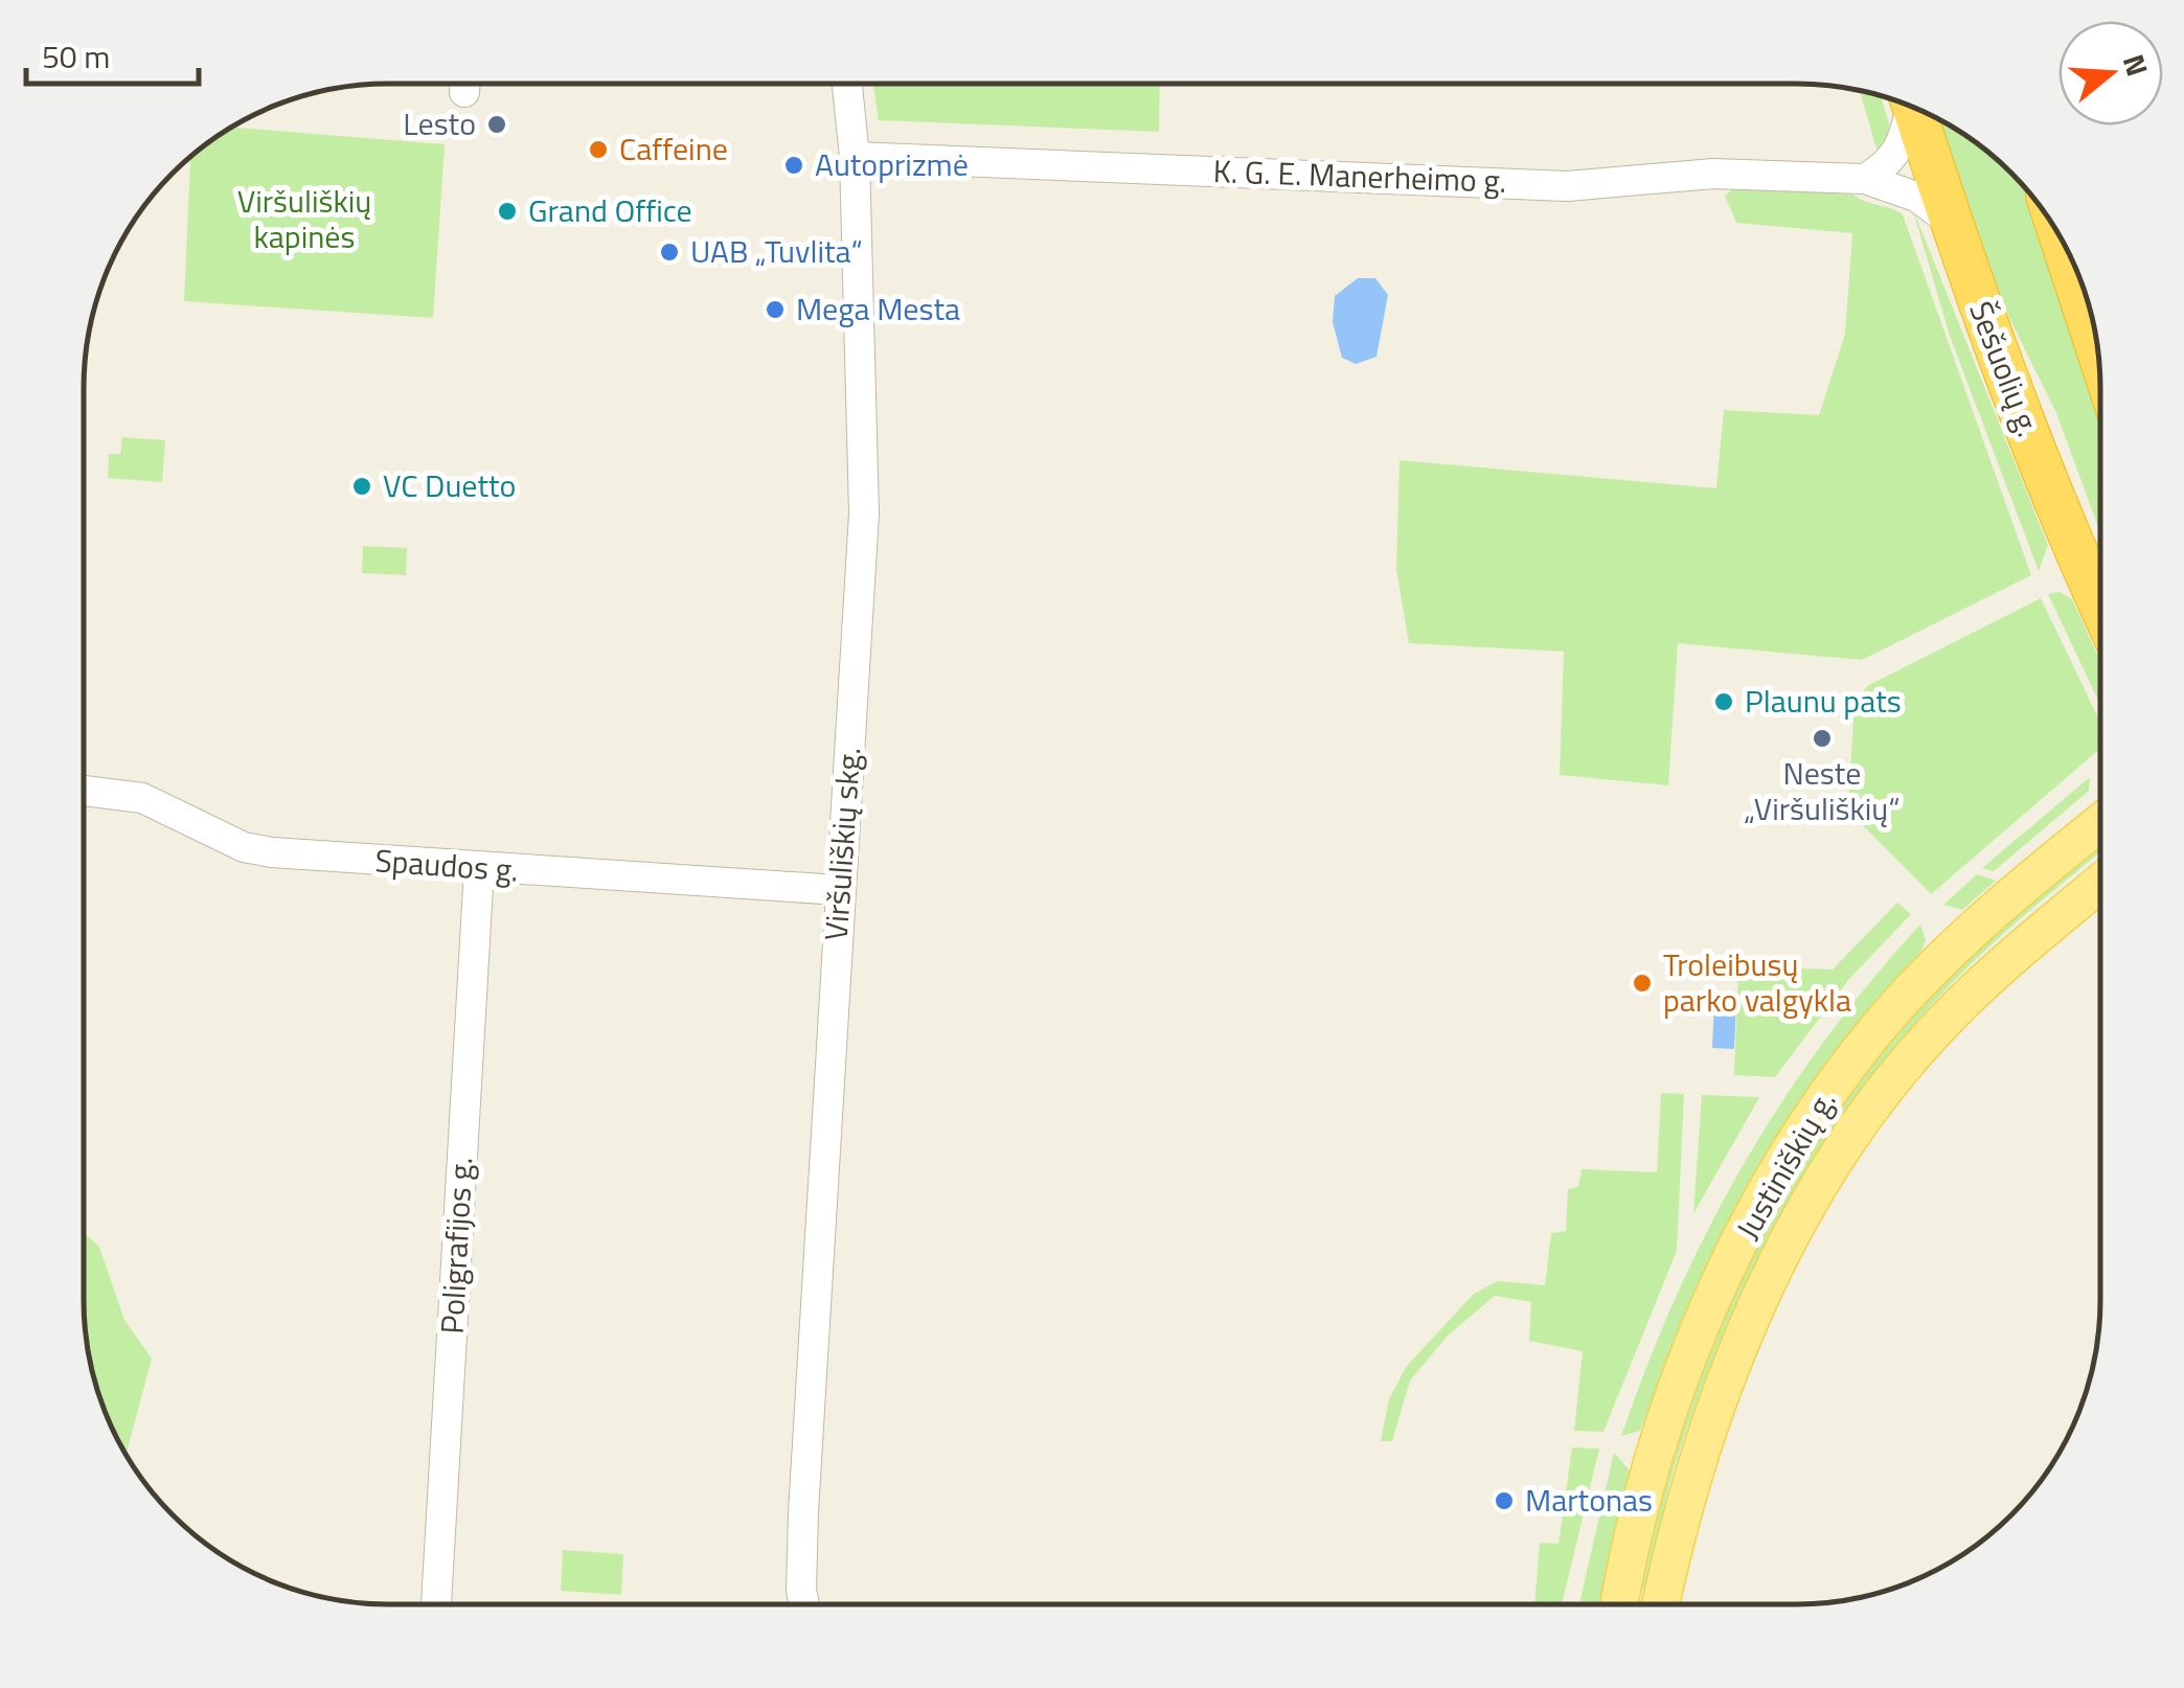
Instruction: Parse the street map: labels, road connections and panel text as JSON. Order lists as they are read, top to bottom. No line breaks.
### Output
{"streets":{"highway":["Šešuolių g."],"main road":["Justiniškių g."],"street":["K. G. E. Manerheimo g.","Viršuliškių skg.","Spaudos g.","Poligrafijos g."]},"crossings":[["K. G. E. Manerheimo g.","Šešuolių g."],["K. G. E. Manerheimo g.","Viršuliškių skg."],["Viršuliškių skg.","Spaudos g."],["Spaudos g.","Poligrafijos g."]],"parks":["Viršuliškių kapinės"],"places":["Lesto","Caffeine","Autoprizmė","Grand Office","UAB „Tuvlita“","Mega Mesta","VC Duetto","Plaunu pats","Neste „Viršuliškių“","Troleibusų parko valgykla","Martonas"],"scale_bar":"50 m","north":"right"}
